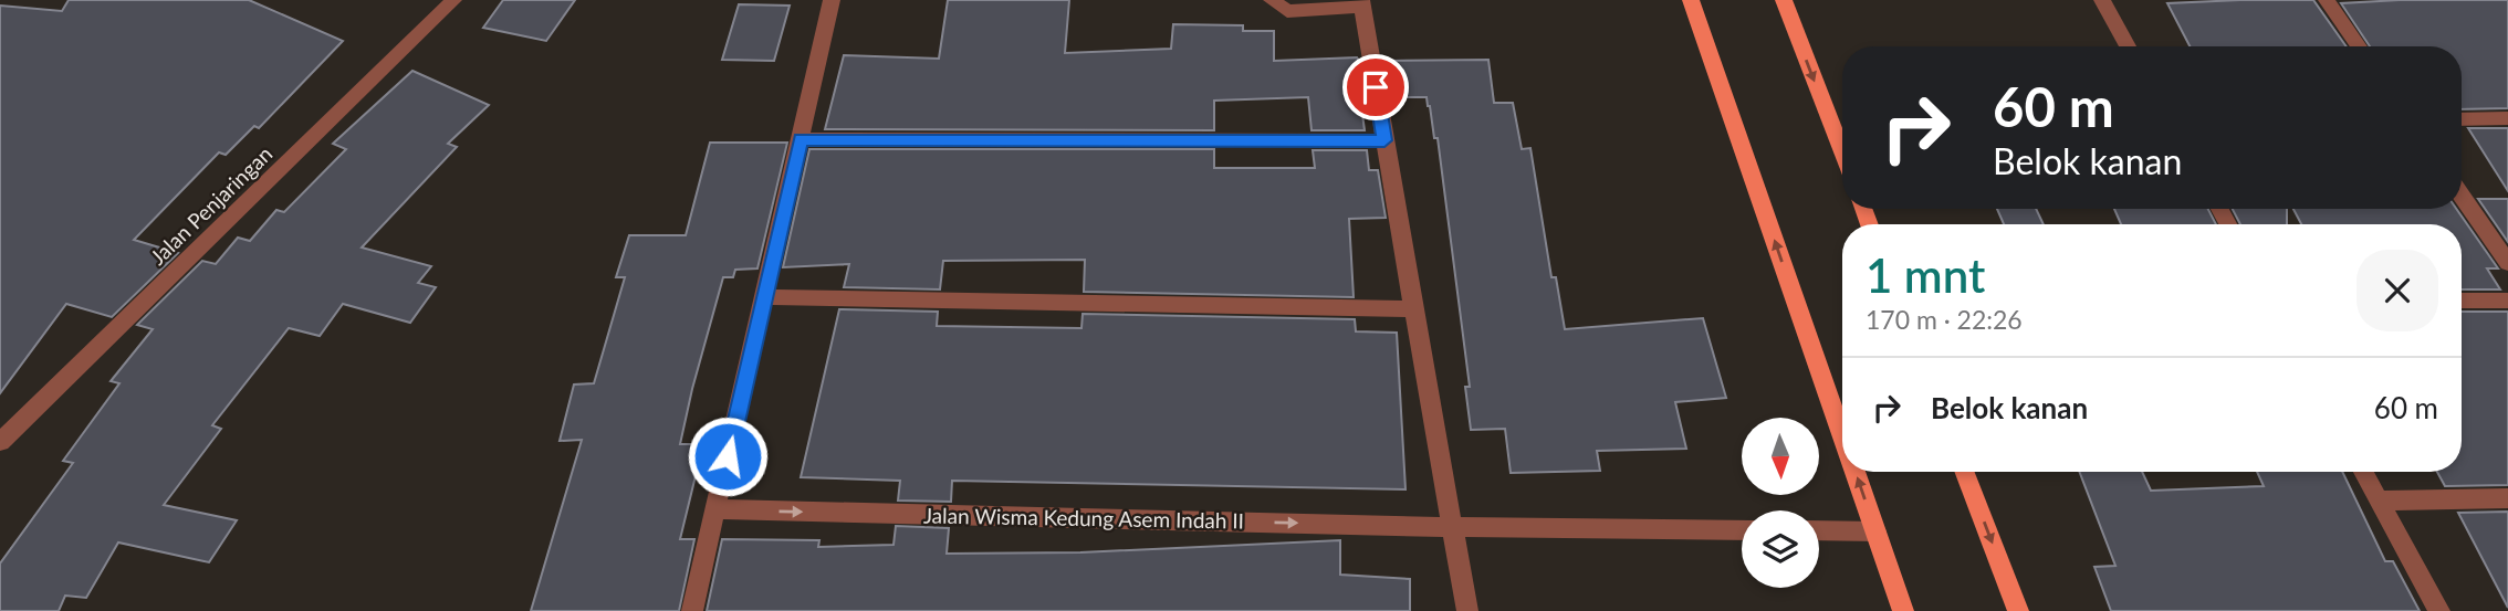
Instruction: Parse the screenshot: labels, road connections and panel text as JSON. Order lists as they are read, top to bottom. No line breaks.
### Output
{"streets":{"street":["Jalan Penjaringan","Jalan Wisma Kedung Asem Indah II"]},"one_way":["Jalan Wisma Kedung Asem Indah II"],"north":"bottom","page":{"turn":["60 m","Belok kanan"],"heading":["1 mnt","170 m · 22:26"],"list":[{"name":"Belok kanan","value":"60 m"}]}}
